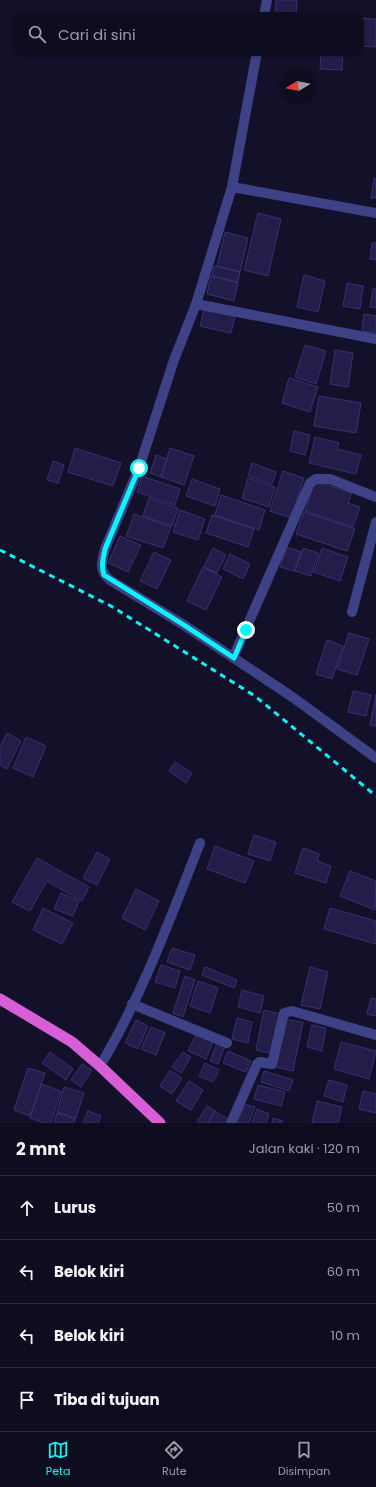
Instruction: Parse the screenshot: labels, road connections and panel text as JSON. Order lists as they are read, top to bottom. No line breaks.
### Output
{"north":"left","page":{"search":"Cari di sini","heading":["2 mnt","Jalan kaki · 120 m"],"list":[["Lurus","50 m"],["Belok kiri","60 m"],["Belok kiri","10 m"],"Tiba di tujuan"],"nav":["Peta","Rute","Disimpan"]}}
